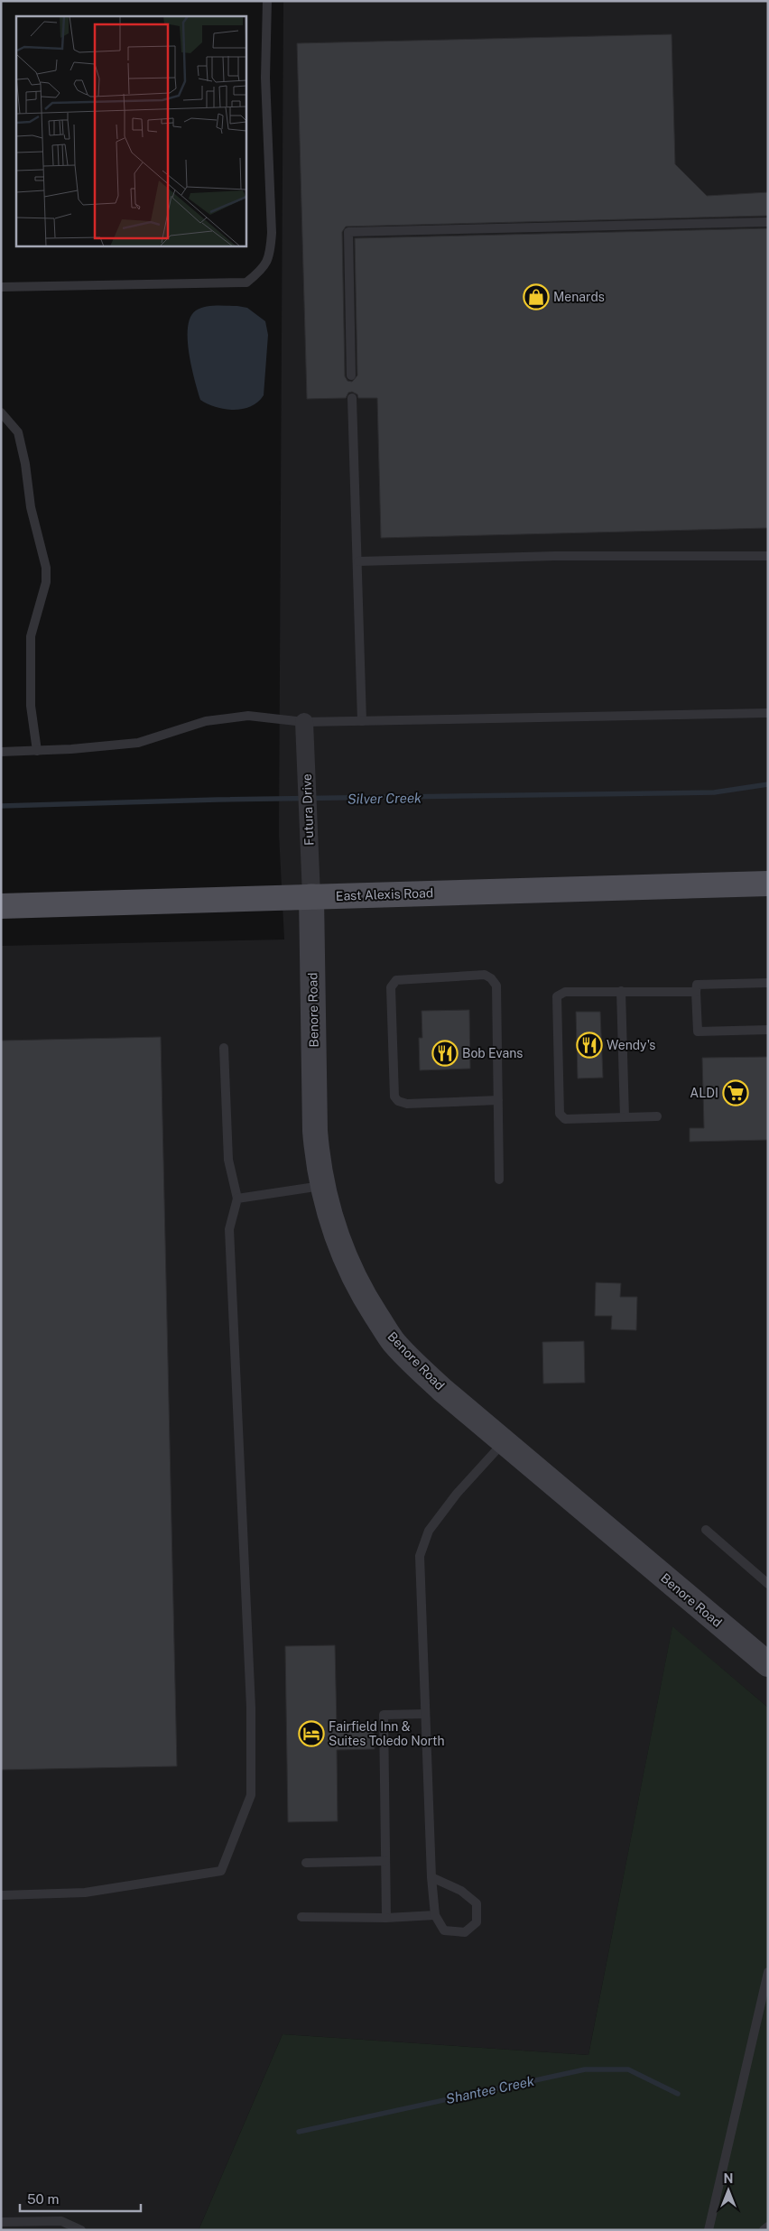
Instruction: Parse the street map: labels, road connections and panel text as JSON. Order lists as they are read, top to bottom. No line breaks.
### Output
{"streets":{"main road":["East Alexis Road","Benore Road"],"street":["Futura Drive"]},"crossings":[["Futura Drive","East Alexis Road"],["Futura Drive","Benore Road"],["East Alexis Road","Benore Road"]],"water":["Silver Creek","Shantee Creek"],"places":{"shop":["Menards"],"restaurant":["Wendy's","Bob Evans"],"supermarket":["ALDI"],"hotel":["Fairfield Inn & Suites Toledo North"]},"scale_bar":"50 m","north":"top"}
